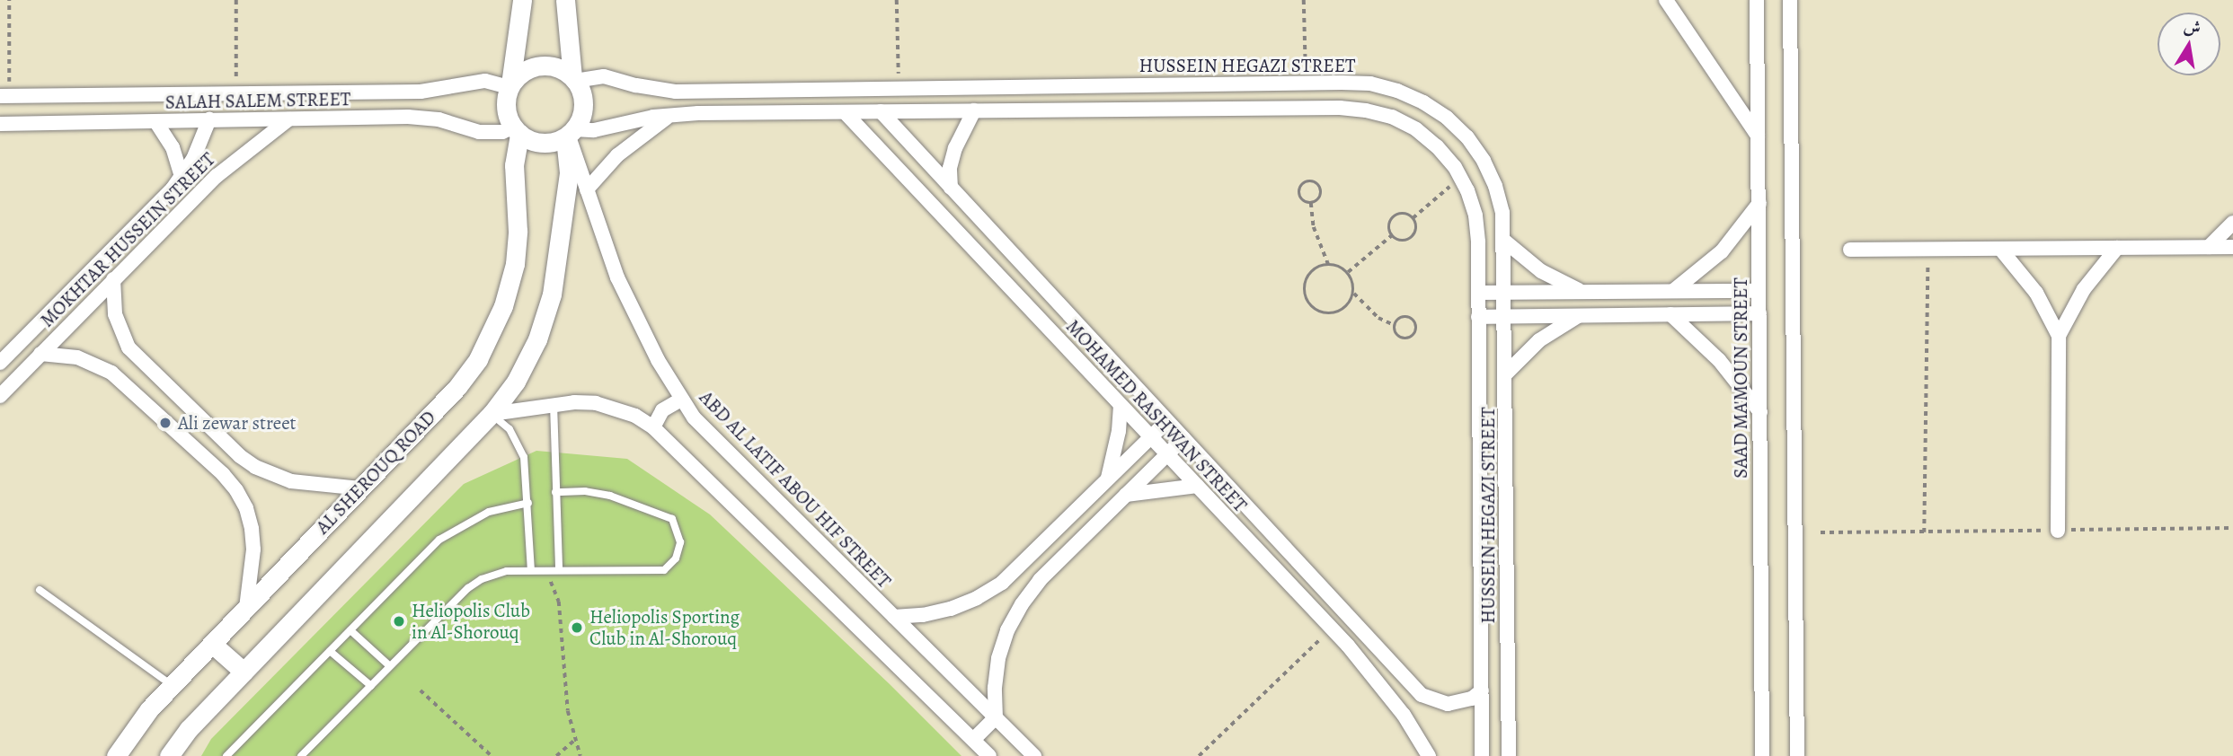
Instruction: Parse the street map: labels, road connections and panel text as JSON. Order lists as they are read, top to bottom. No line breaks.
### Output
{"streets":{"street":["HUSSEIN HEGAZI STREET","SALAH SALEM STREET","MOKHTAR HUSSEIN STREET","SAAD MA'MOUN STREET","MOHAMED RASHWAN STREET","AL SHEROUQ ROAD","ABD AL LATIF ABOU HIF STREET"]},"crossings":[["HUSSEIN HEGAZI STREET","SALAH SALEM STREET"],["HUSSEIN HEGAZI STREET","MOHAMED RASHWAN STREET"],["HUSSEIN HEGAZI STREET","AL SHEROUQ ROAD"],["HUSSEIN HEGAZI STREET","ABD AL LATIF ABOU HIF STREET"],["SALAH SALEM STREET","MOKHTAR HUSSEIN STREET"],["SALAH SALEM STREET","AL SHEROUQ ROAD"],["SALAH SALEM STREET","ABD AL LATIF ABOU HIF STREET"],["AL SHEROUQ ROAD","ABD AL LATIF ABOU HIF STREET"]],"places":["Ali zewar street","Heliopolis Club in Al-Shorouq","Heliopolis Sporting Club in Al-Shorouq"],"north":"top"}
